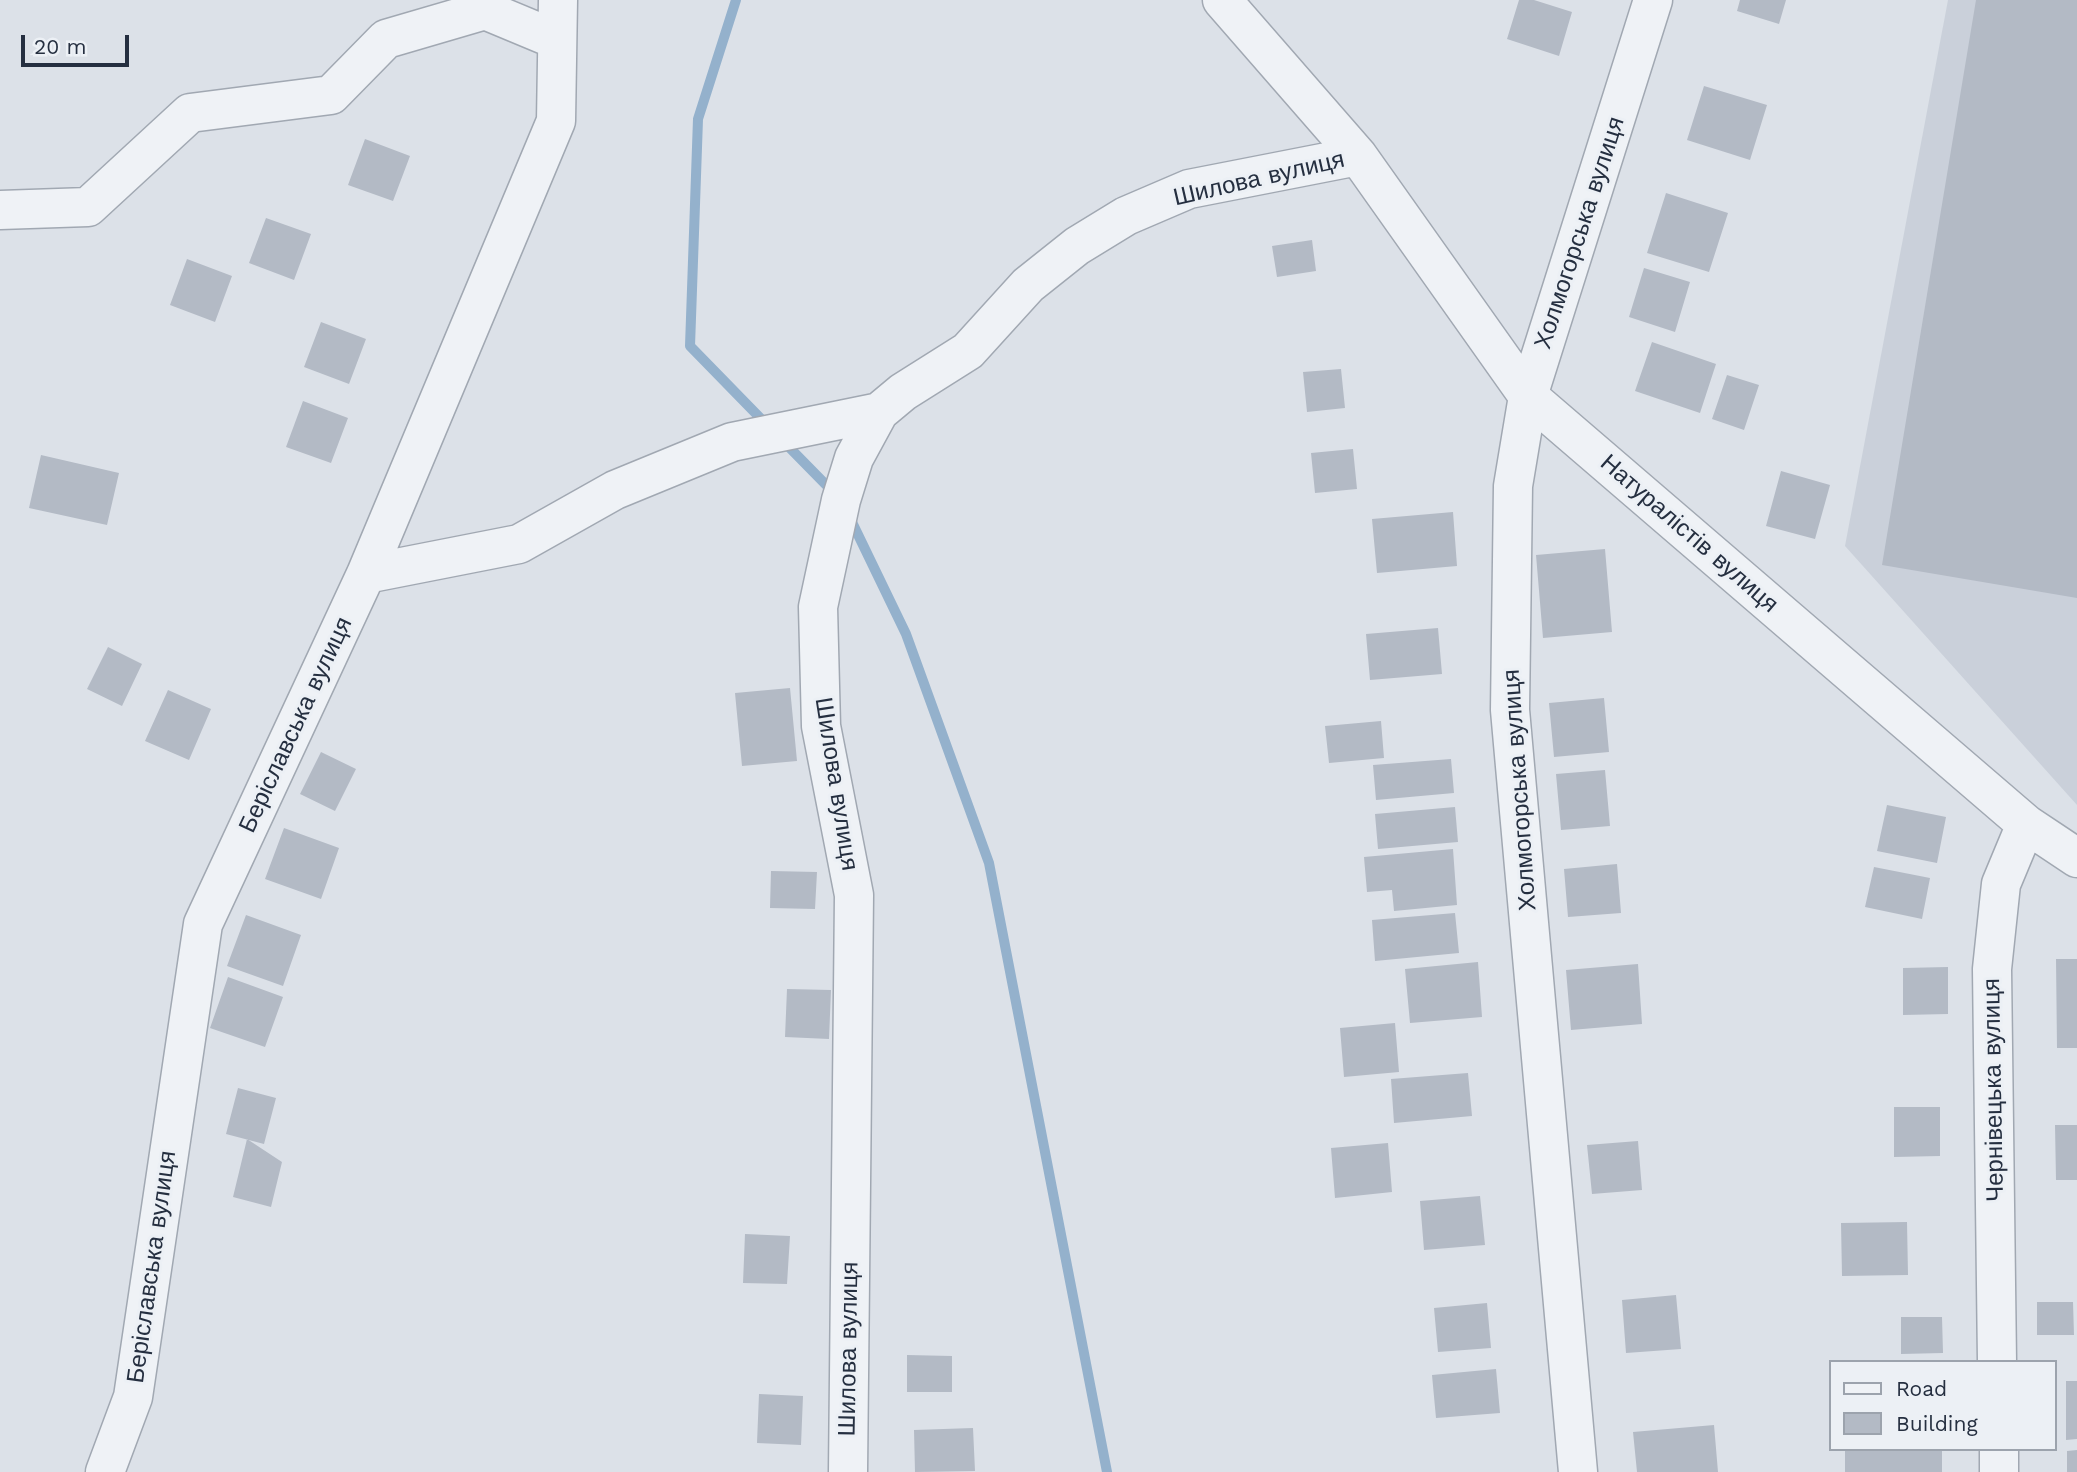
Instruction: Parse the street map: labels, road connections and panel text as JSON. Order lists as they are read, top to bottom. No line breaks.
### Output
{"streets":{"street":["Шилова вулиця","Холмогорська вулиця","Натуралістів вулиця","Беріславська вулиця","Чернівецька вулиця"]},"crossings":[["Шилова вулиця","Натуралістів вулиця"],["Холмогорська вулиця","Натуралістів вулиця"],["Натуралістів вулиця","Чернівецька вулиця"]],"legend":["Road","Building"],"scale_bar":"20 m"}
